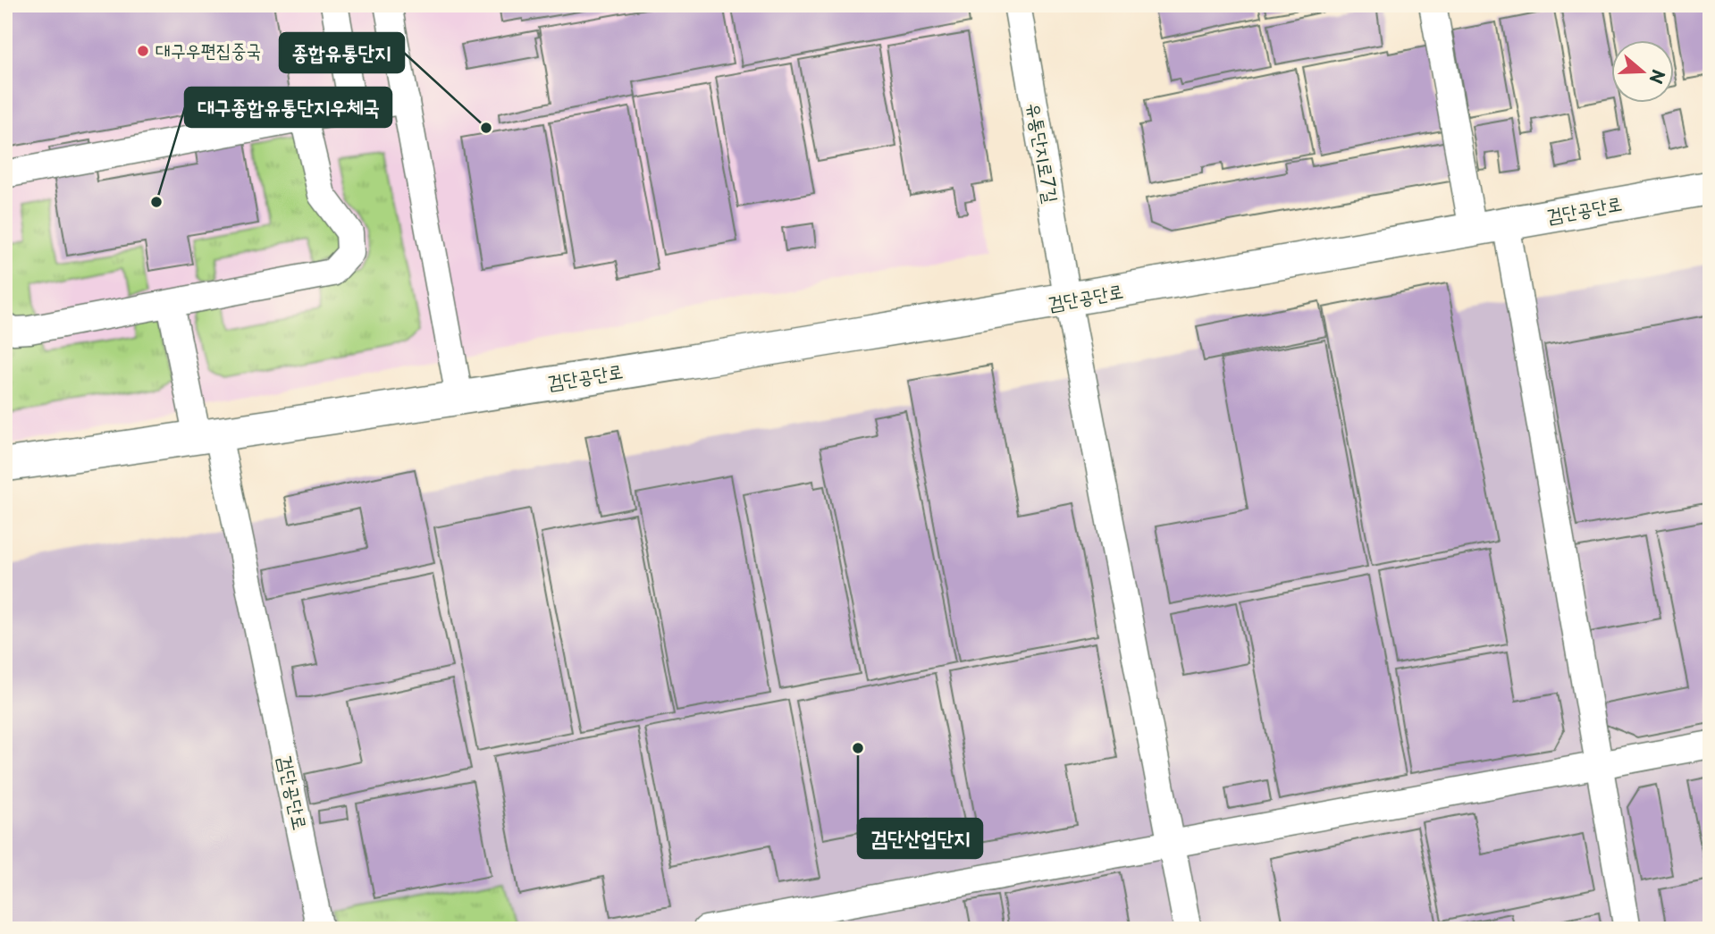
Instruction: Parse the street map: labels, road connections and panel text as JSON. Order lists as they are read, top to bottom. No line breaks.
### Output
{"streets":{"main road":["검단공단로"],"street":["유통단지로7길"]},"crossings":[["유통단지로7길","검단공단로"]],"places":["대구우편집중국","종합유통단지","대구종합유통단지우체국","검단산업단지"],"north":"right"}
